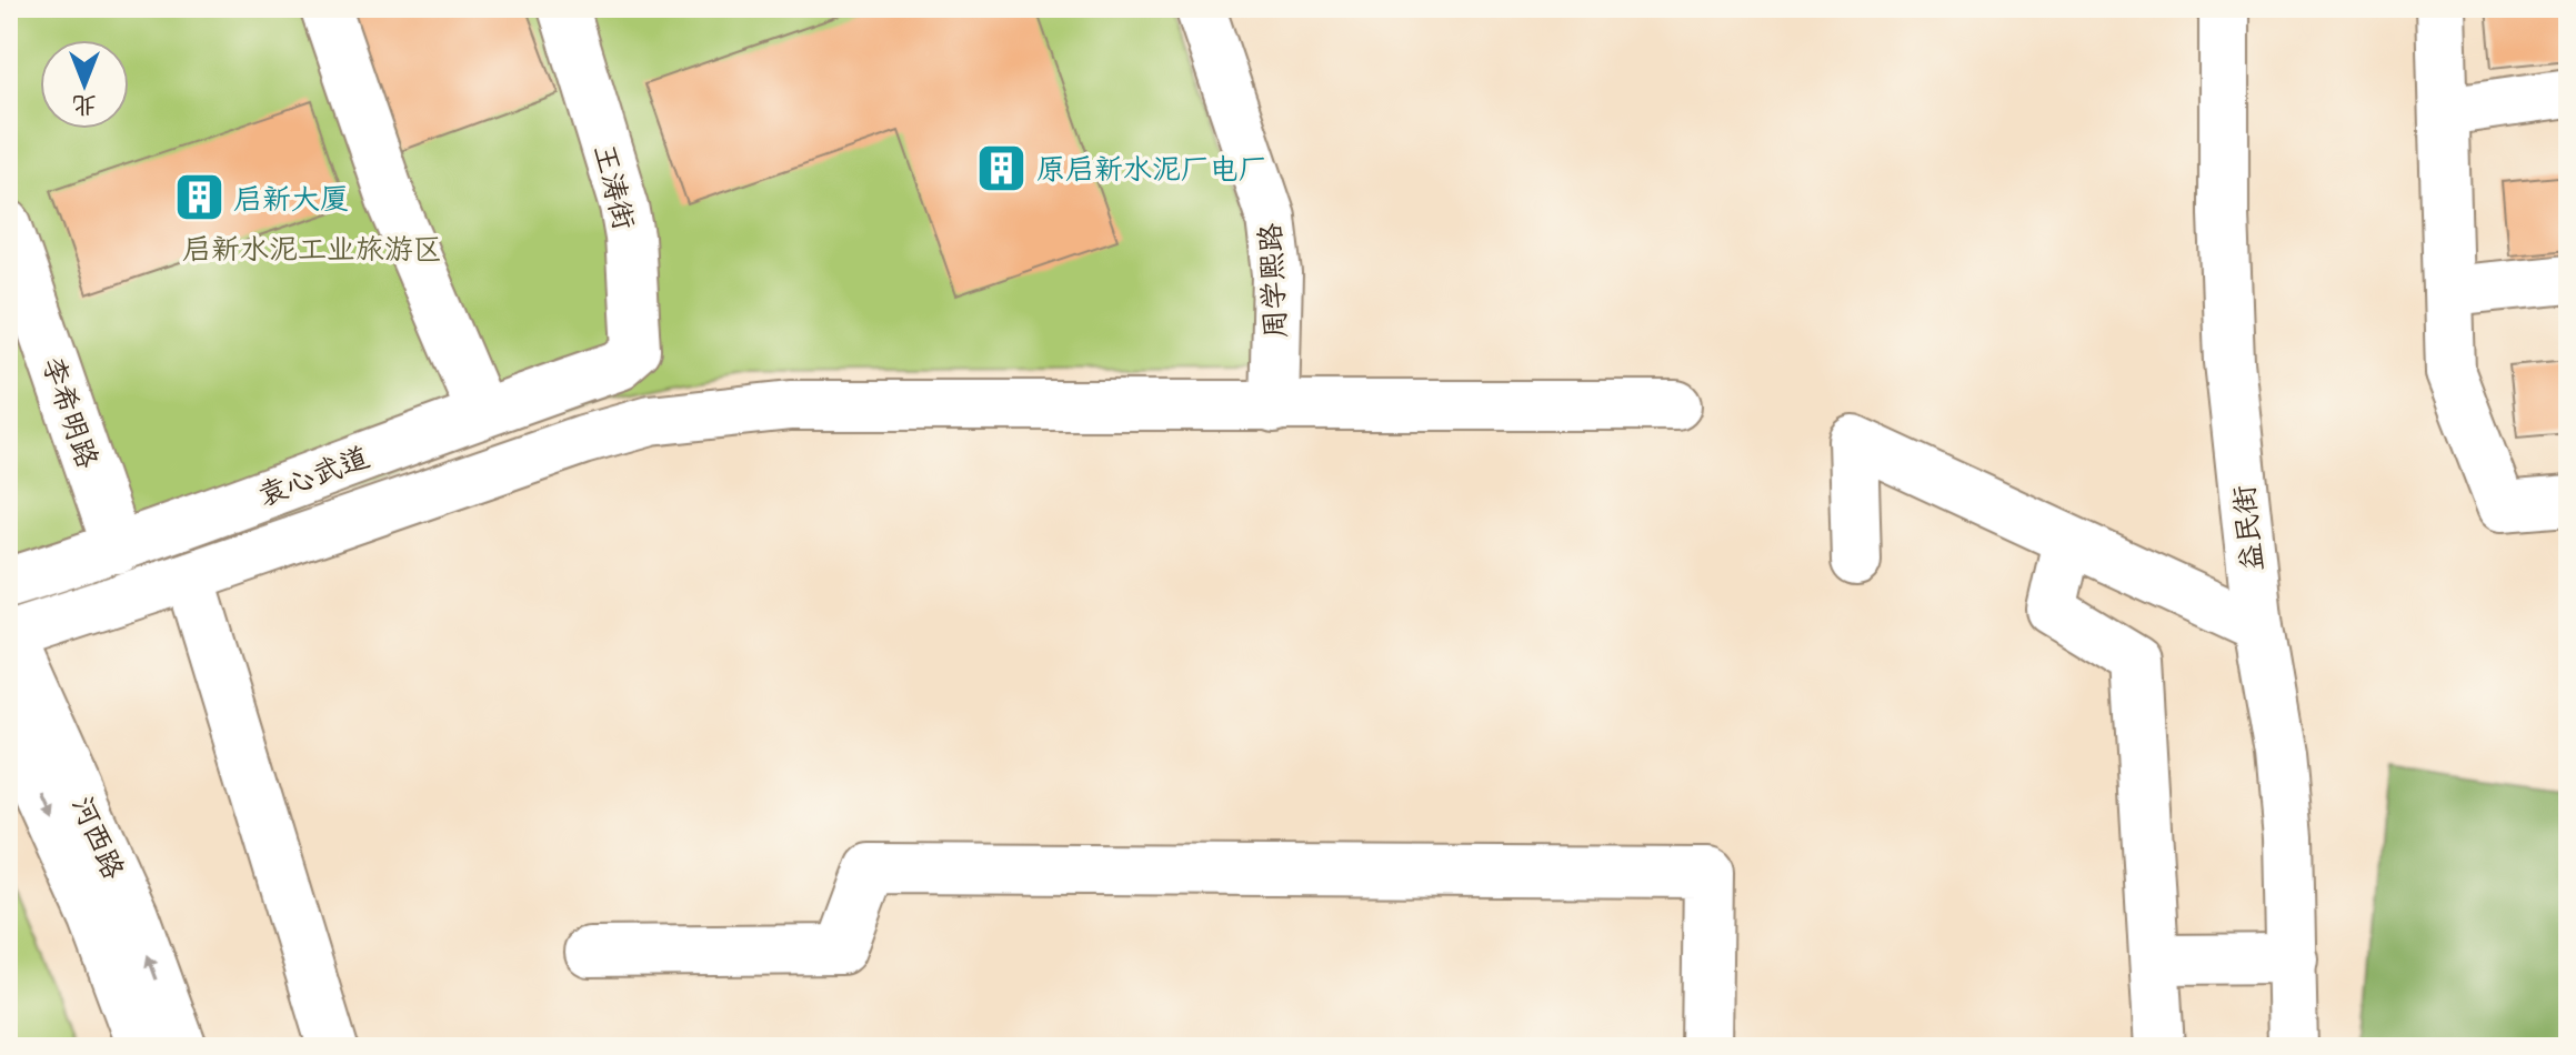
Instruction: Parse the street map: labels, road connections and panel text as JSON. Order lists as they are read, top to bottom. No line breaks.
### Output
{"streets":{"street":["王涛街","周学熙路","李希明路","袁心武道","益民街","河西路"]},"crossings":[["王涛街","袁心武道"],["李希明路","袁心武道"]],"parks":["启新水泥工业旅游区"],"places":{"building":["原启新水泥厂电厂","启新大厦"]},"north":"bottom"}
